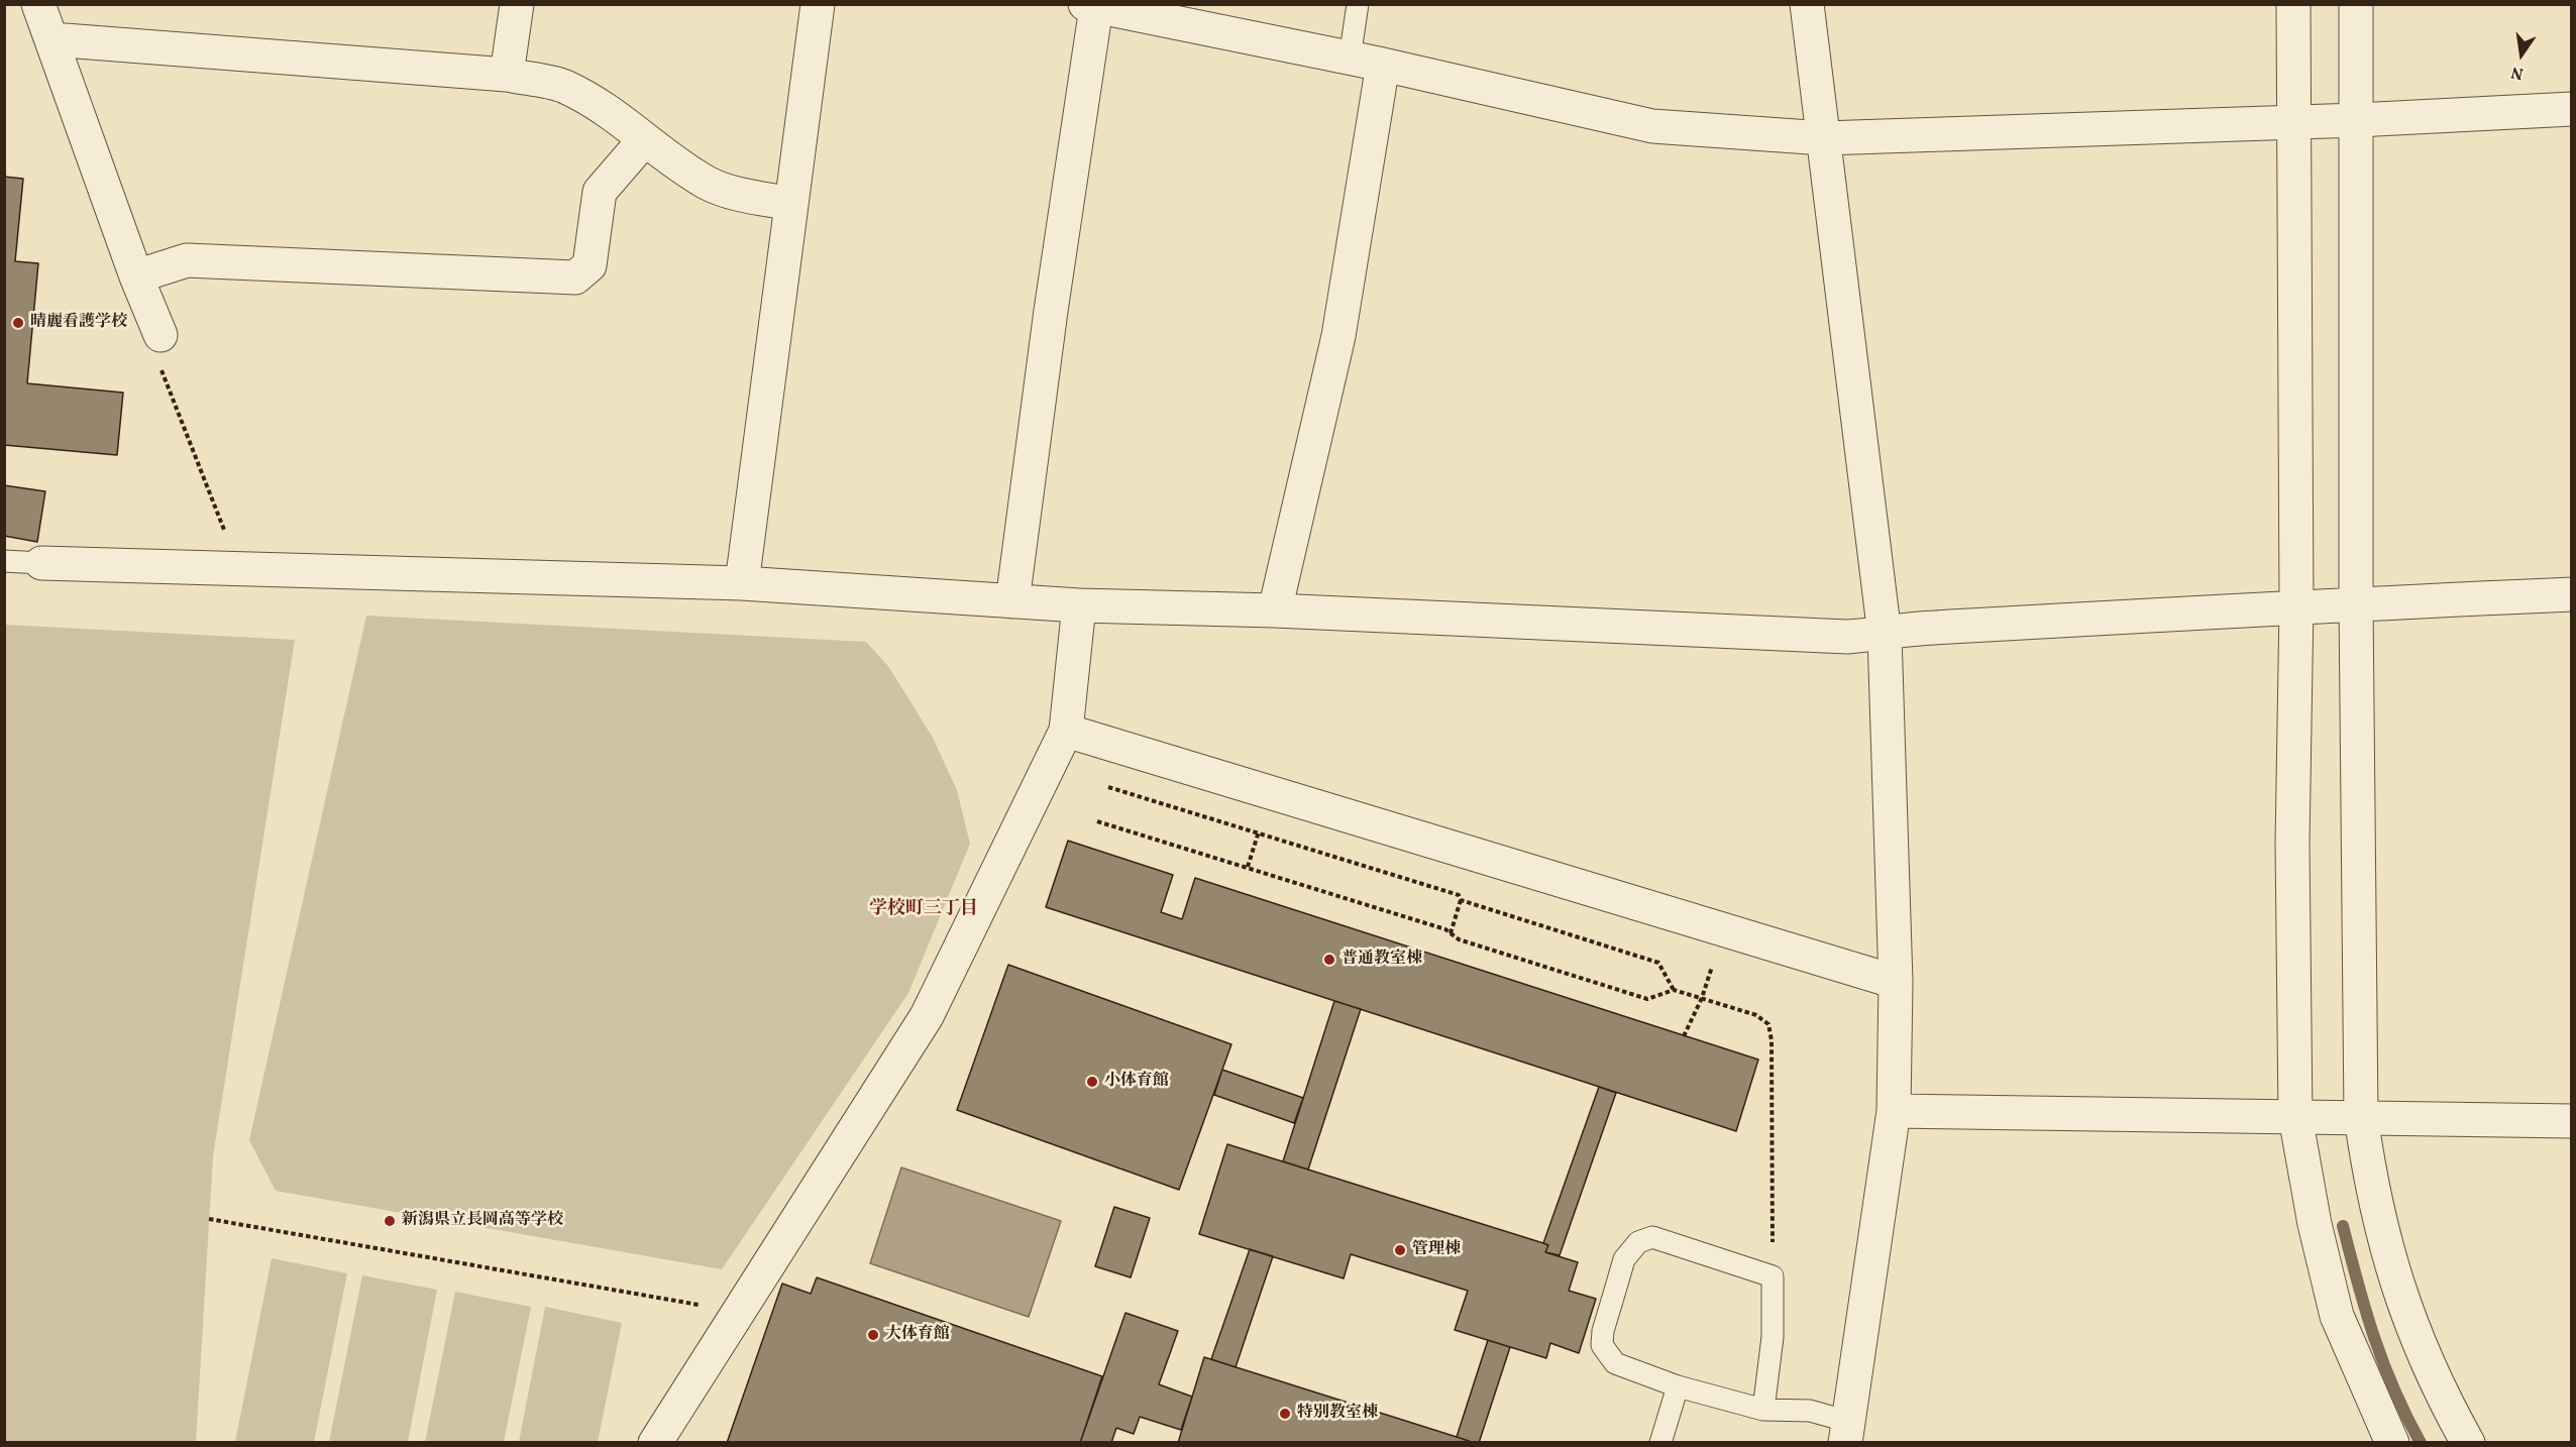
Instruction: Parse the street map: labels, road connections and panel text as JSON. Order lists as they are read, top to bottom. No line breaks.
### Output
{"districts":["学校町三丁目"],"places":["晴麗看護学校","普通教室棟","小体育館","新潟県立長岡高等学校","管理棟","大体育館","特別教室棟"],"north":"bottom"}
